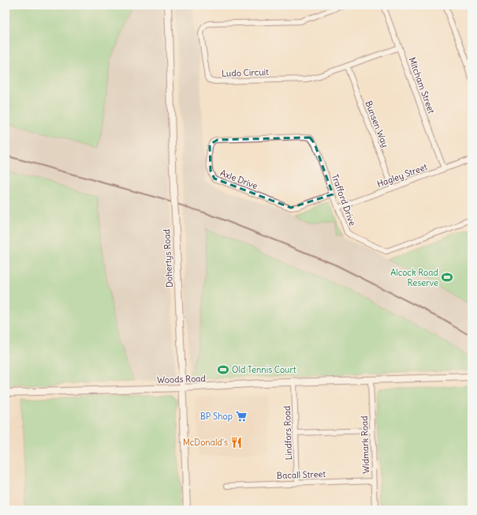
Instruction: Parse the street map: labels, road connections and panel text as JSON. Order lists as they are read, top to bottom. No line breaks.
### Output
{"streets":{"main road":["Dohertys Road","Woods Road"],"street":["Ludo Circuit","Mitcham Street","Bunsen Way","Hagley Street","Axle Drive","Trafford Drive","Lindfors Road","Widmark Road","Bacall Street"]},"crossings":[["Ludo Circuit","Mitcham Street"],["Ludo Circuit","Bunsen Way"],["Mitcham Street","Hagley Street"],["Bunsen Way","Hagley Street"],["Hagley Street","Trafford Drive"],["Axle Drive","Trafford Drive"],["Dohertys Road","Woods Road"],["Woods Road","Lindfors Road"],["Woods Road","Widmark Road"],["Lindfors Road","Bacall Street"],["Widmark Road","Bacall Street"]],"places":{"sports":["Alcock Road Reserve","Old Tennis Court"],"supermarket":["BP Shop"],"restaurant":["McDonald's"]}}
